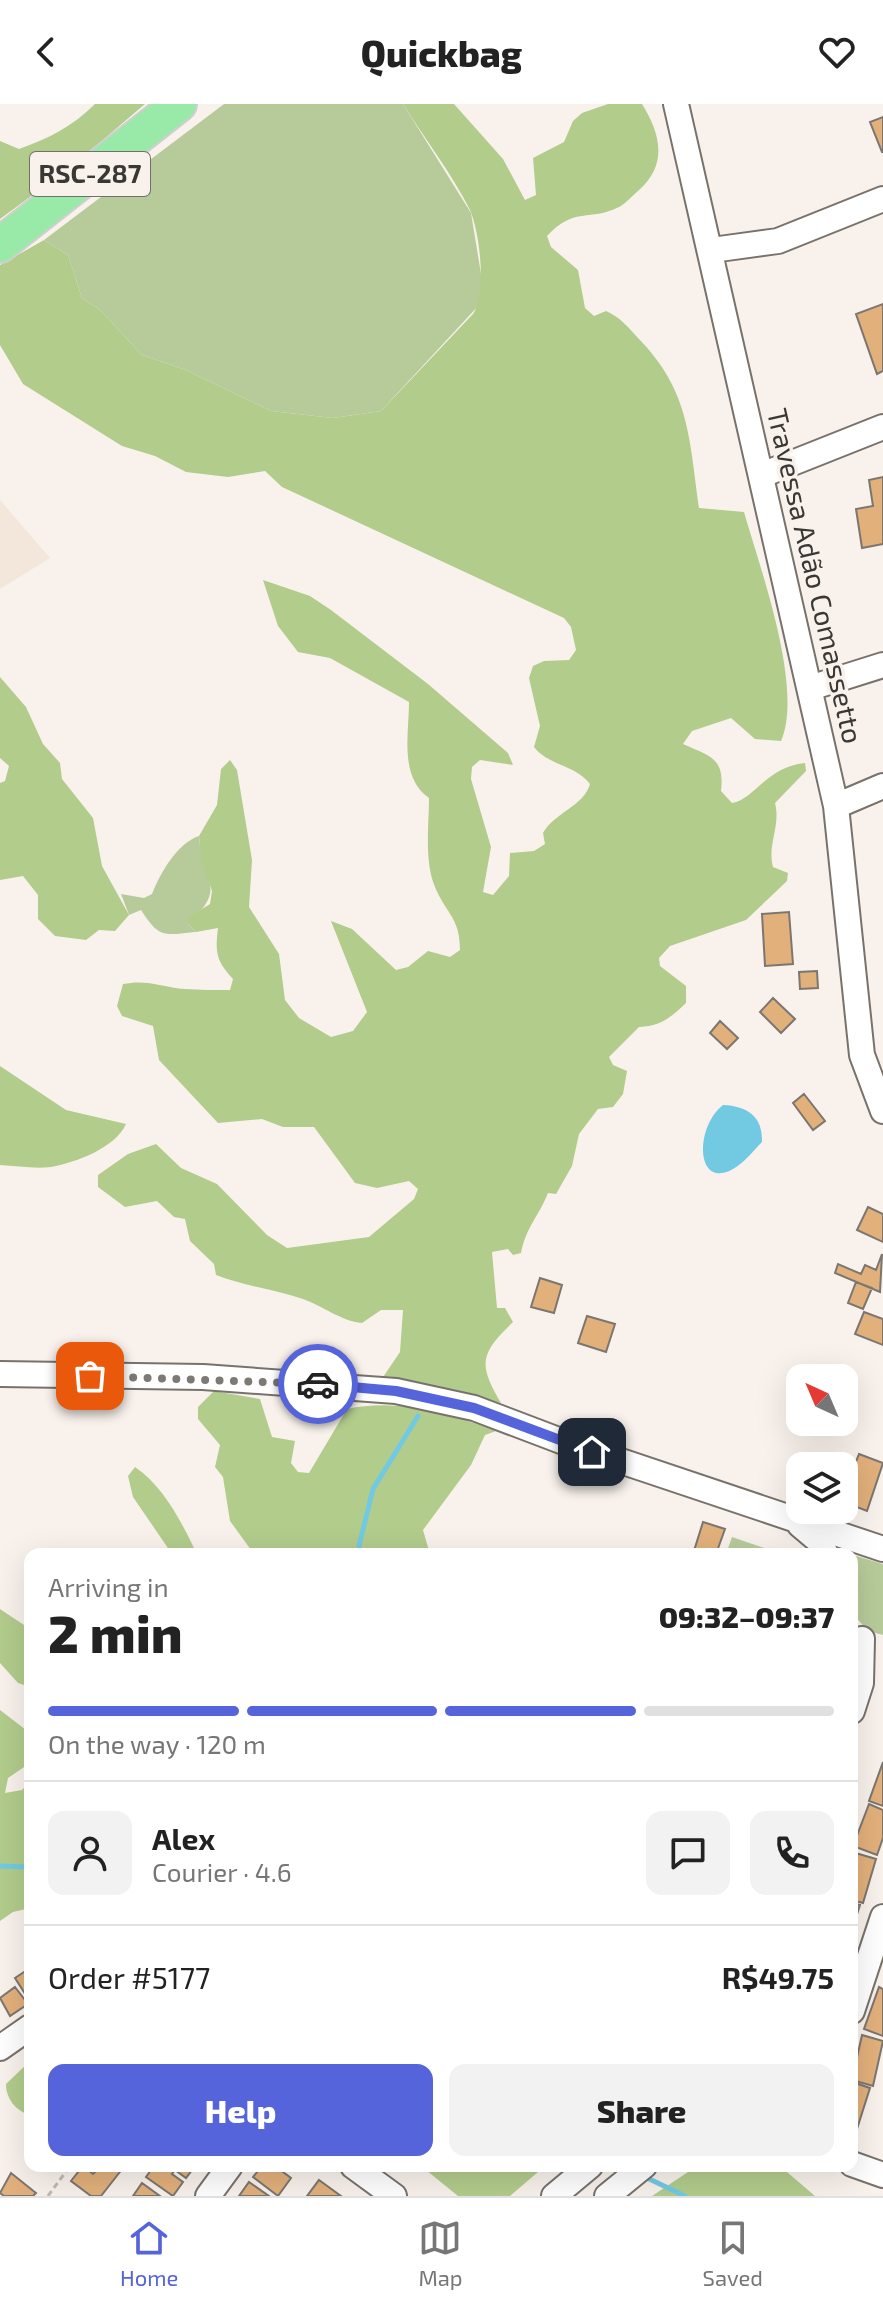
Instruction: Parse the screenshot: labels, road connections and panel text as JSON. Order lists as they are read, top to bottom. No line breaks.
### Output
{"streets":{"highway":["RSC-287"],"street":["Travessa Adão Comassetto"]},"north":"top left","page":{"header":"Quickbag","heading":["2 min","Arriving in","09:32–09:37"],"panel":["Alex","Courier · 4.6","Order #5177","R$49.75"],"bar":"On the way · 120 m","buttons":["Help","Share"],"tabs":["Home","Map","Saved"]}}
